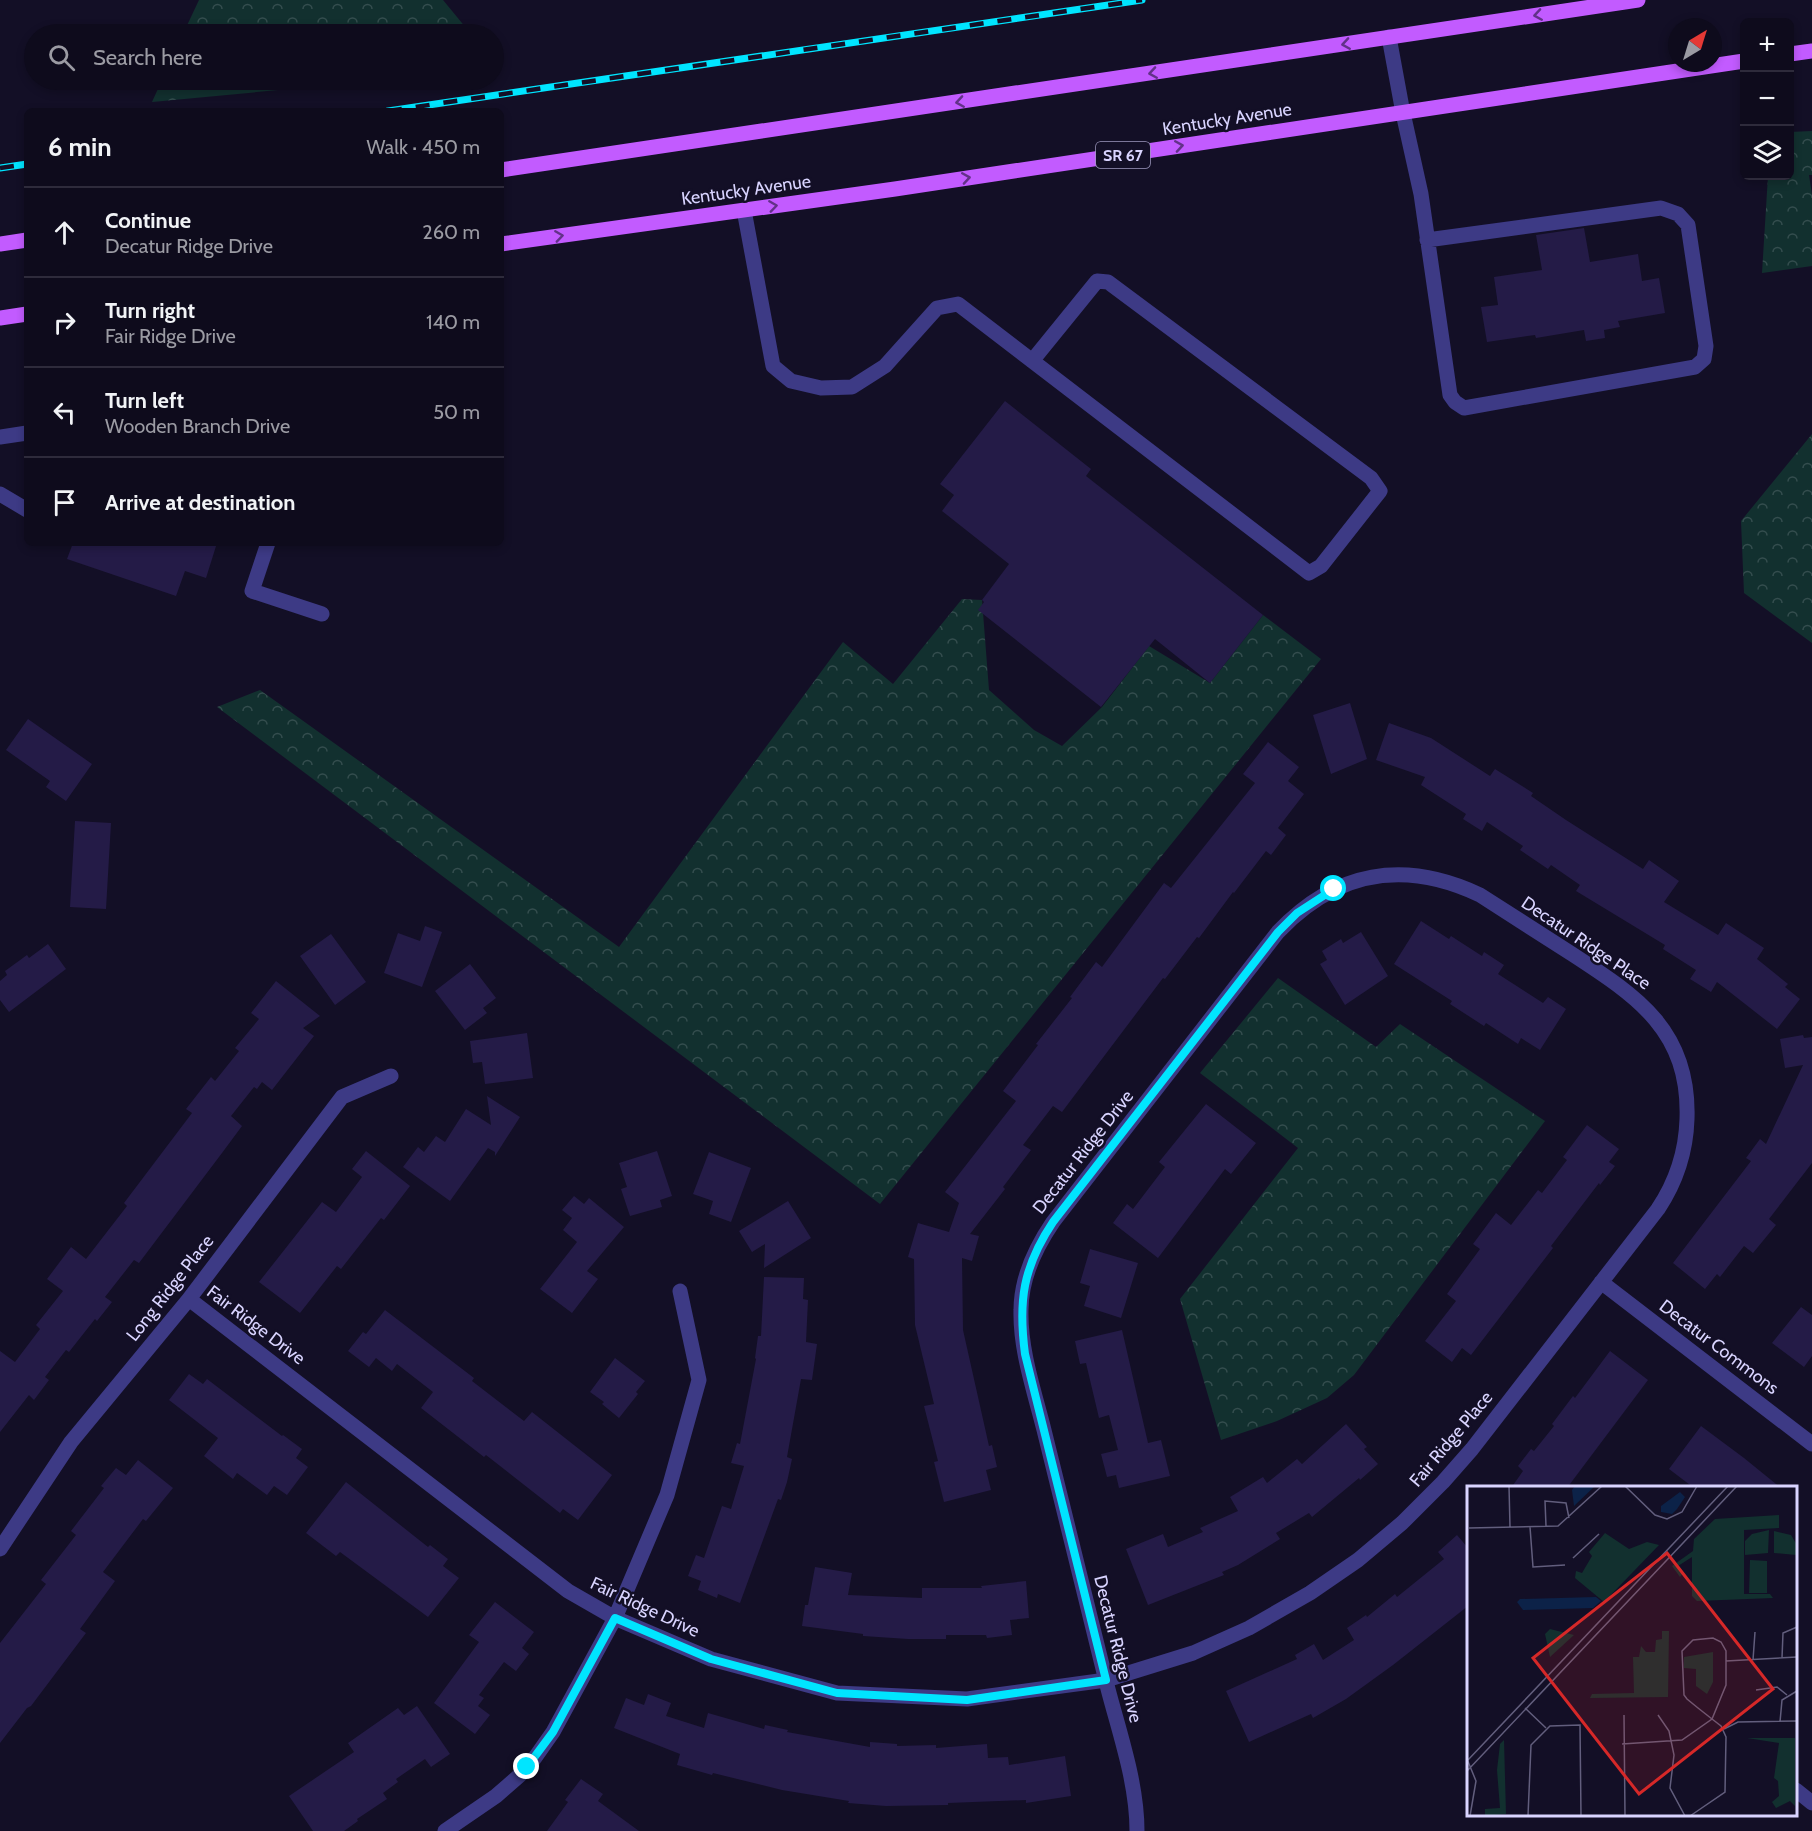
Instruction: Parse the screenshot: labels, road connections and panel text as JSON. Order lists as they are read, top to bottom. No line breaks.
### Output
{"streets":{"main road":["Kentucky Avenue","SR 67"],"street":["Decatur Ridge Place","Decatur Ridge Drive","Long Ridge Place","Fair Ridge Drive","Decatur Commons","Fair Ridge Place"]},"crossings":[["Decatur Ridge Place","Decatur Ridge Drive"],["Decatur Ridge Place","Fair Ridge Place"],["Decatur Ridge Drive","Fair Ridge Drive"],["Decatur Ridge Drive","Fair Ridge Place"],["Long Ridge Place","Fair Ridge Drive"],["Fair Ridge Drive","Fair Ridge Place"],["Decatur Commons","Fair Ridge Place"]],"north":"top right","page":{"map_buttons":["+","−"],"search":"Search here","heading":["6 min","Walk · 450 m"],"list":[["Continue","Decatur Ridge Drive","260 m"],["Turn right","Fair Ridge Drive","140 m"],["Turn left","Wooden Branch Drive","50 m"],"Arrive at destination"]}}
